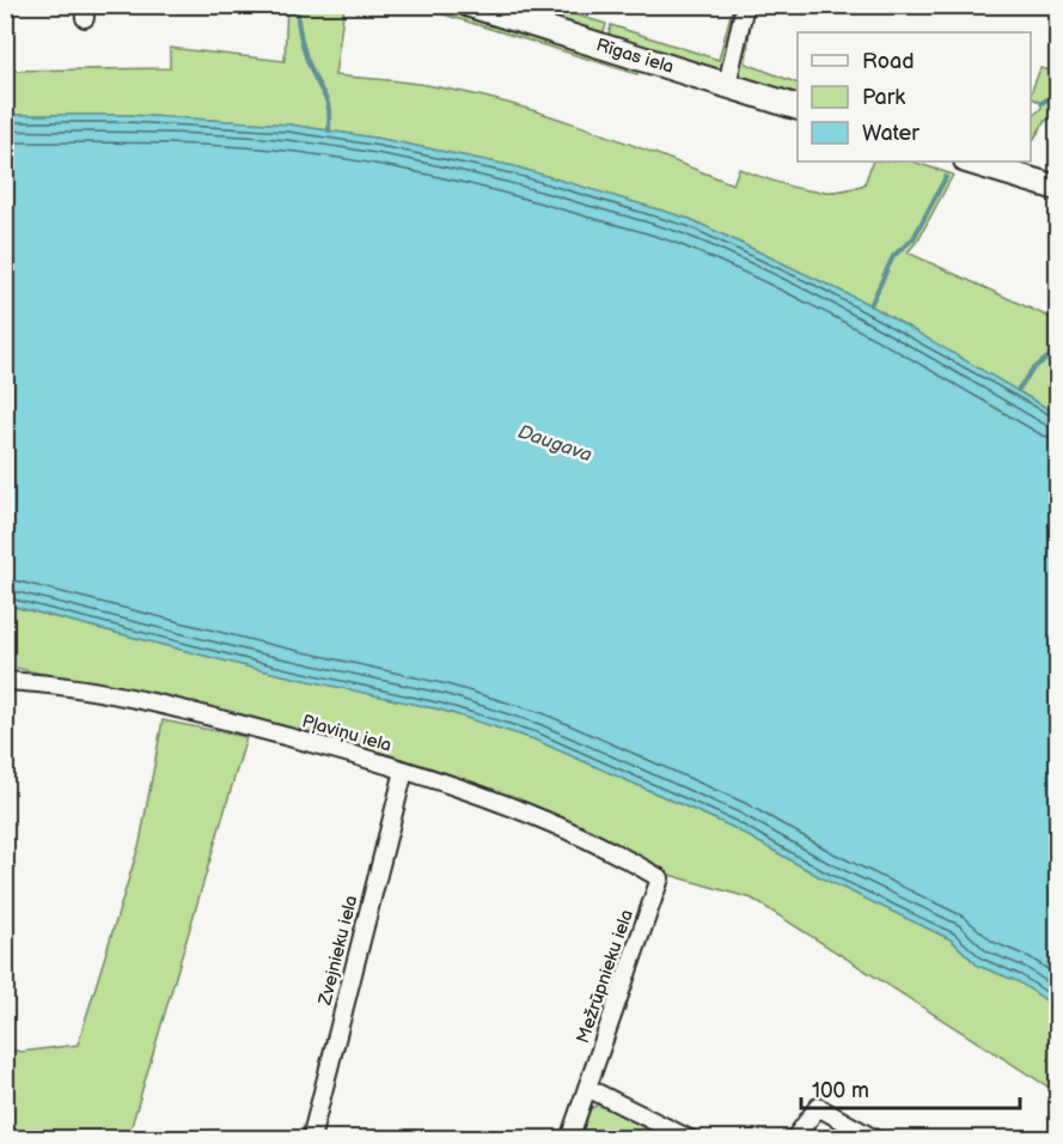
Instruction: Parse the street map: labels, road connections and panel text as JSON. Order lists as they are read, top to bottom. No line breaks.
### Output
{"streets":{"main road":["Rīgas iela"],"street":["Pļaviņu iela","Zvejnieku iela","Mežrūpnieku iela"]},"crossings":[["Pļaviņu iela","Zvejnieku iela"],["Pļaviņu iela","Mežrūpnieku iela"]],"water":["Daugava"],"legend":["Road","Park","Water"],"scale_bar":"100 m"}
